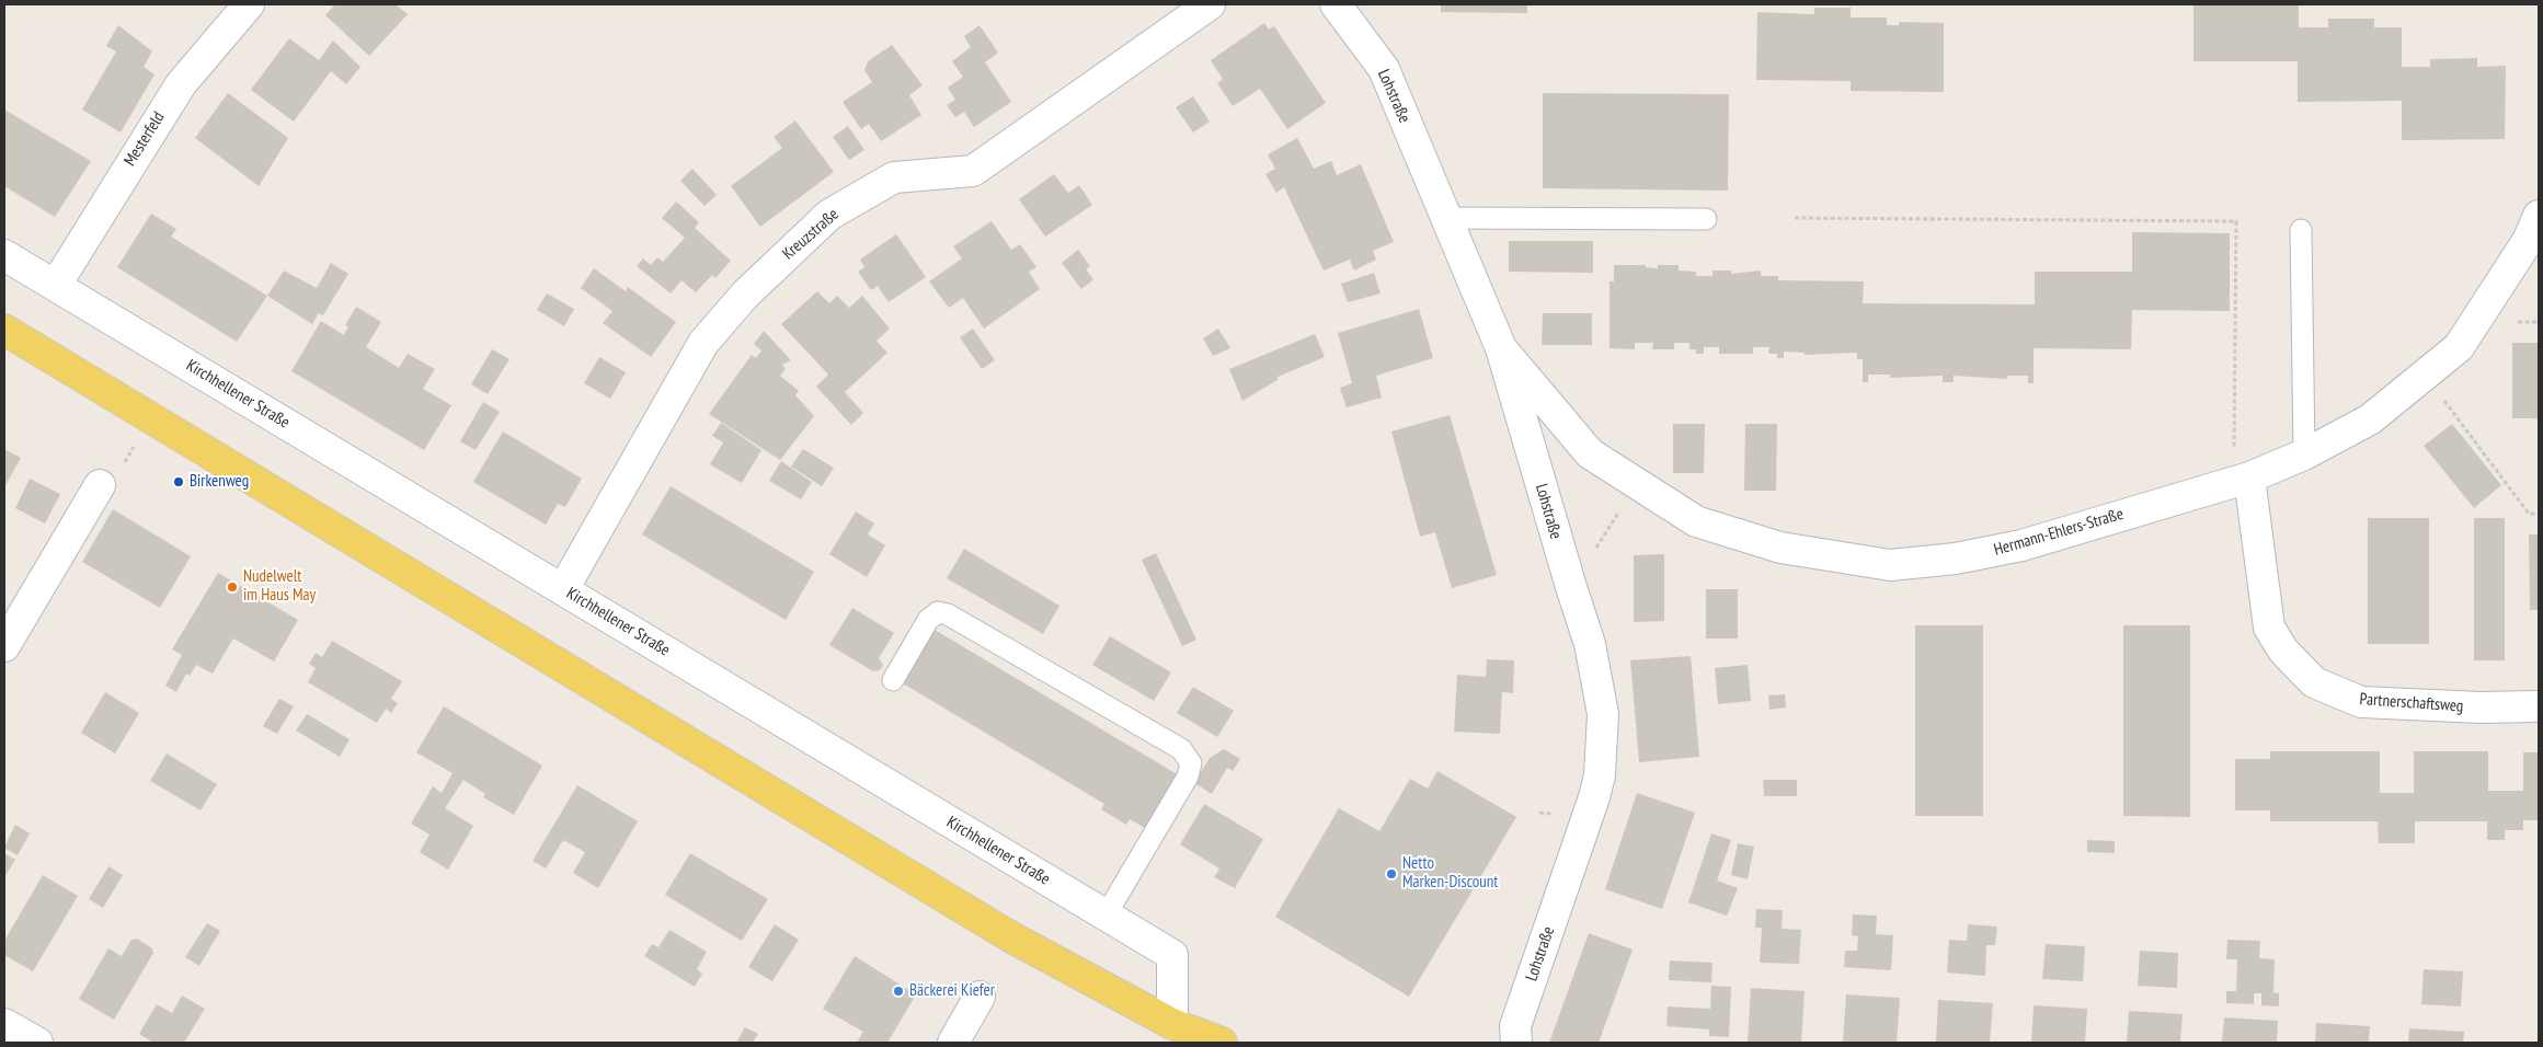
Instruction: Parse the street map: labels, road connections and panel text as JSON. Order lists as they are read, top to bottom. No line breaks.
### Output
{"streets":{"street":["Lohstraße","Mesterfeld","Kreuzstraße","Kirchhellener Straße","Hermann-Ehlers-Straße","Partnerschaftsweg"]},"crossings":[["Lohstraße","Hermann-Ehlers-Straße"],["Mesterfeld","Kirchhellener Straße"],["Kreuzstraße","Kirchhellener Straße"],["Hermann-Ehlers-Straße","Partnerschaftsweg"]],"places":["Birkenweg","Nudelwelt im Haus May","Netto Marken-Discount","Bäckerei Kiefer"]}
